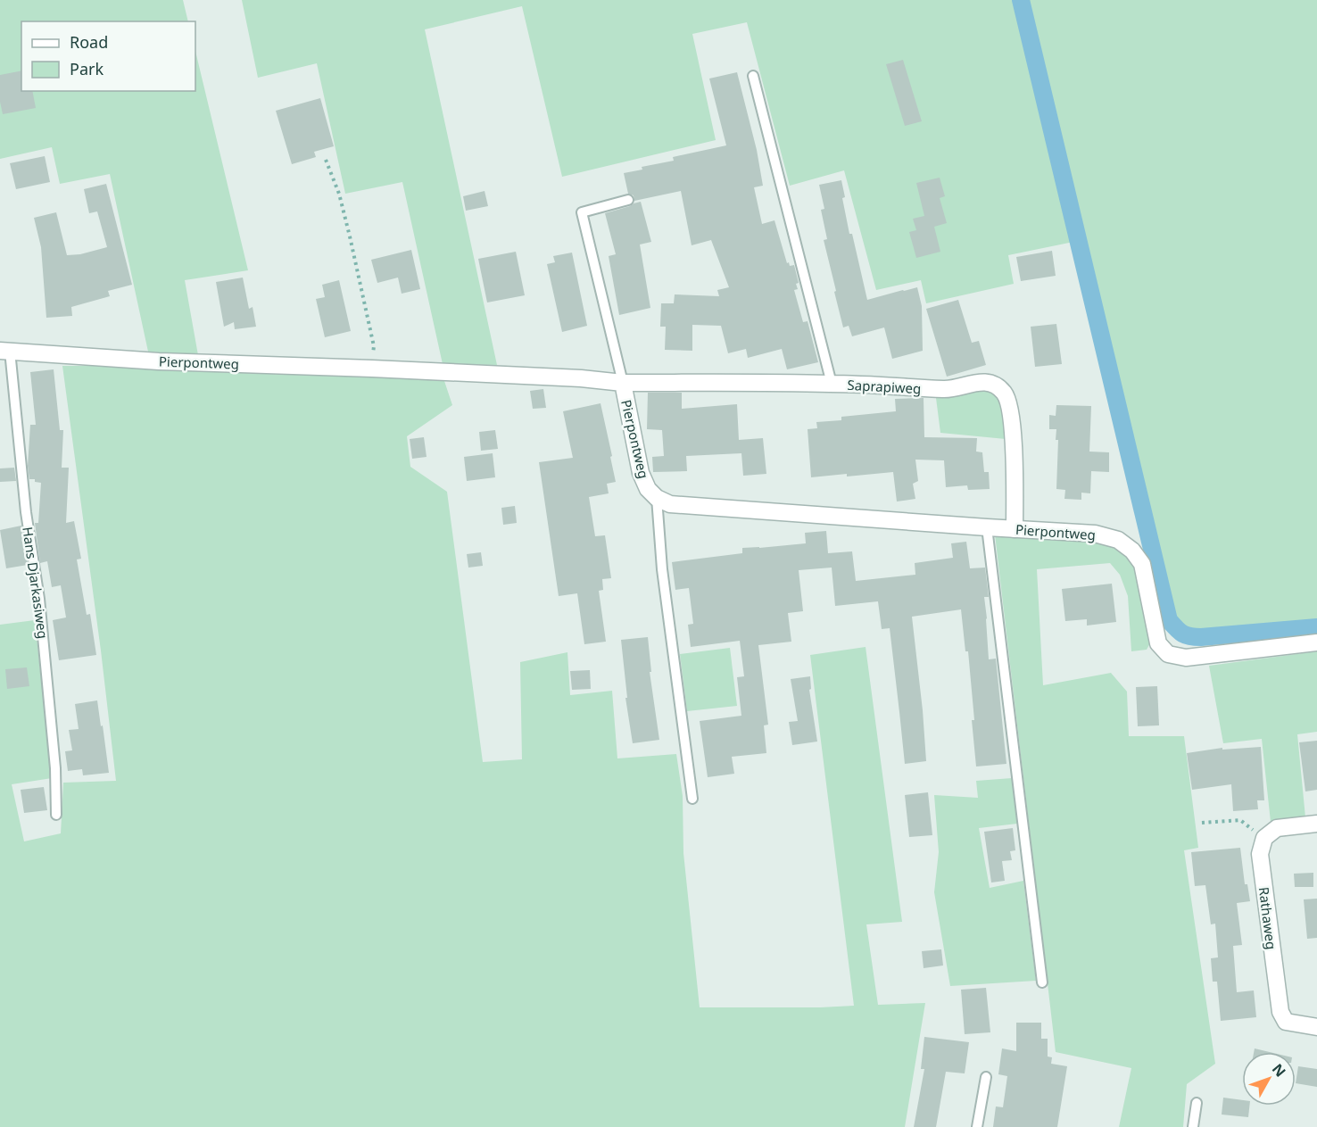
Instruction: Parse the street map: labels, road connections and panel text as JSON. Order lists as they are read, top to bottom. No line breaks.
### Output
{"streets":{"street":["Pierpontweg","Saprapiweg","Rathaweg"],"lane":["Hans Djarkasiweg"]},"crossings":[["Pierpontweg","Saprapiweg"],["Pierpontweg","Hans Djarkasiweg"]],"legend":["Road","Park"],"north":"top right"}
